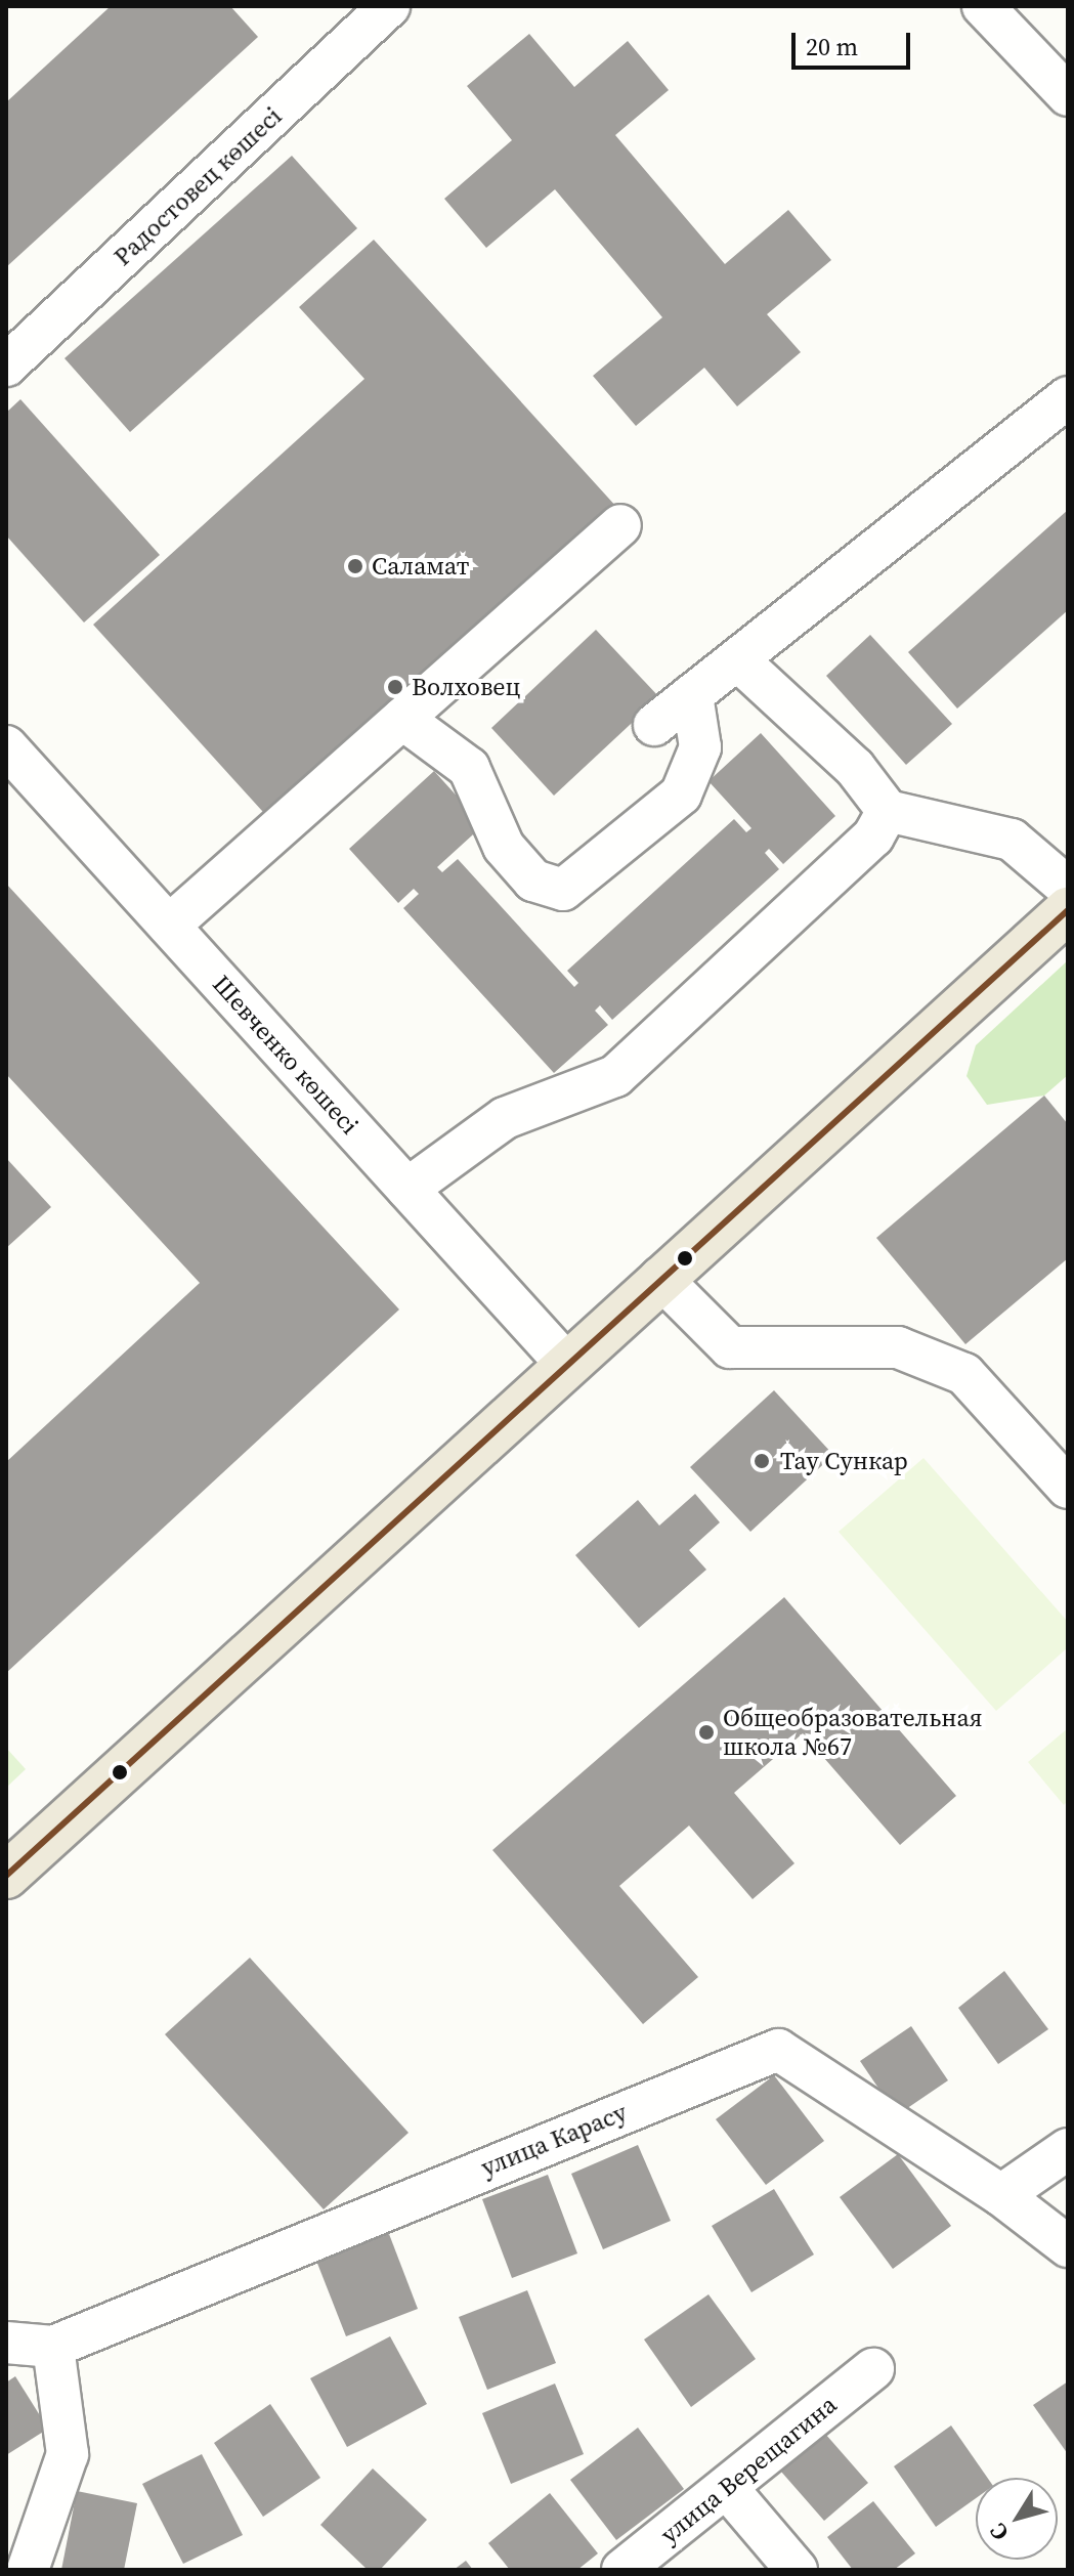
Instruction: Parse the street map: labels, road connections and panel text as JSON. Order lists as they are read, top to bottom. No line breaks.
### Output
{"streets":{"street":["Радостовец көшесі","Шевченко көшесі","улица Карасу","улица Верещагина"]},"places":["Саламат","Волховец","Тау Сункар","Общеобразовательная школа №67"],"scale_bar":"20 m","north":"bottom left"}
